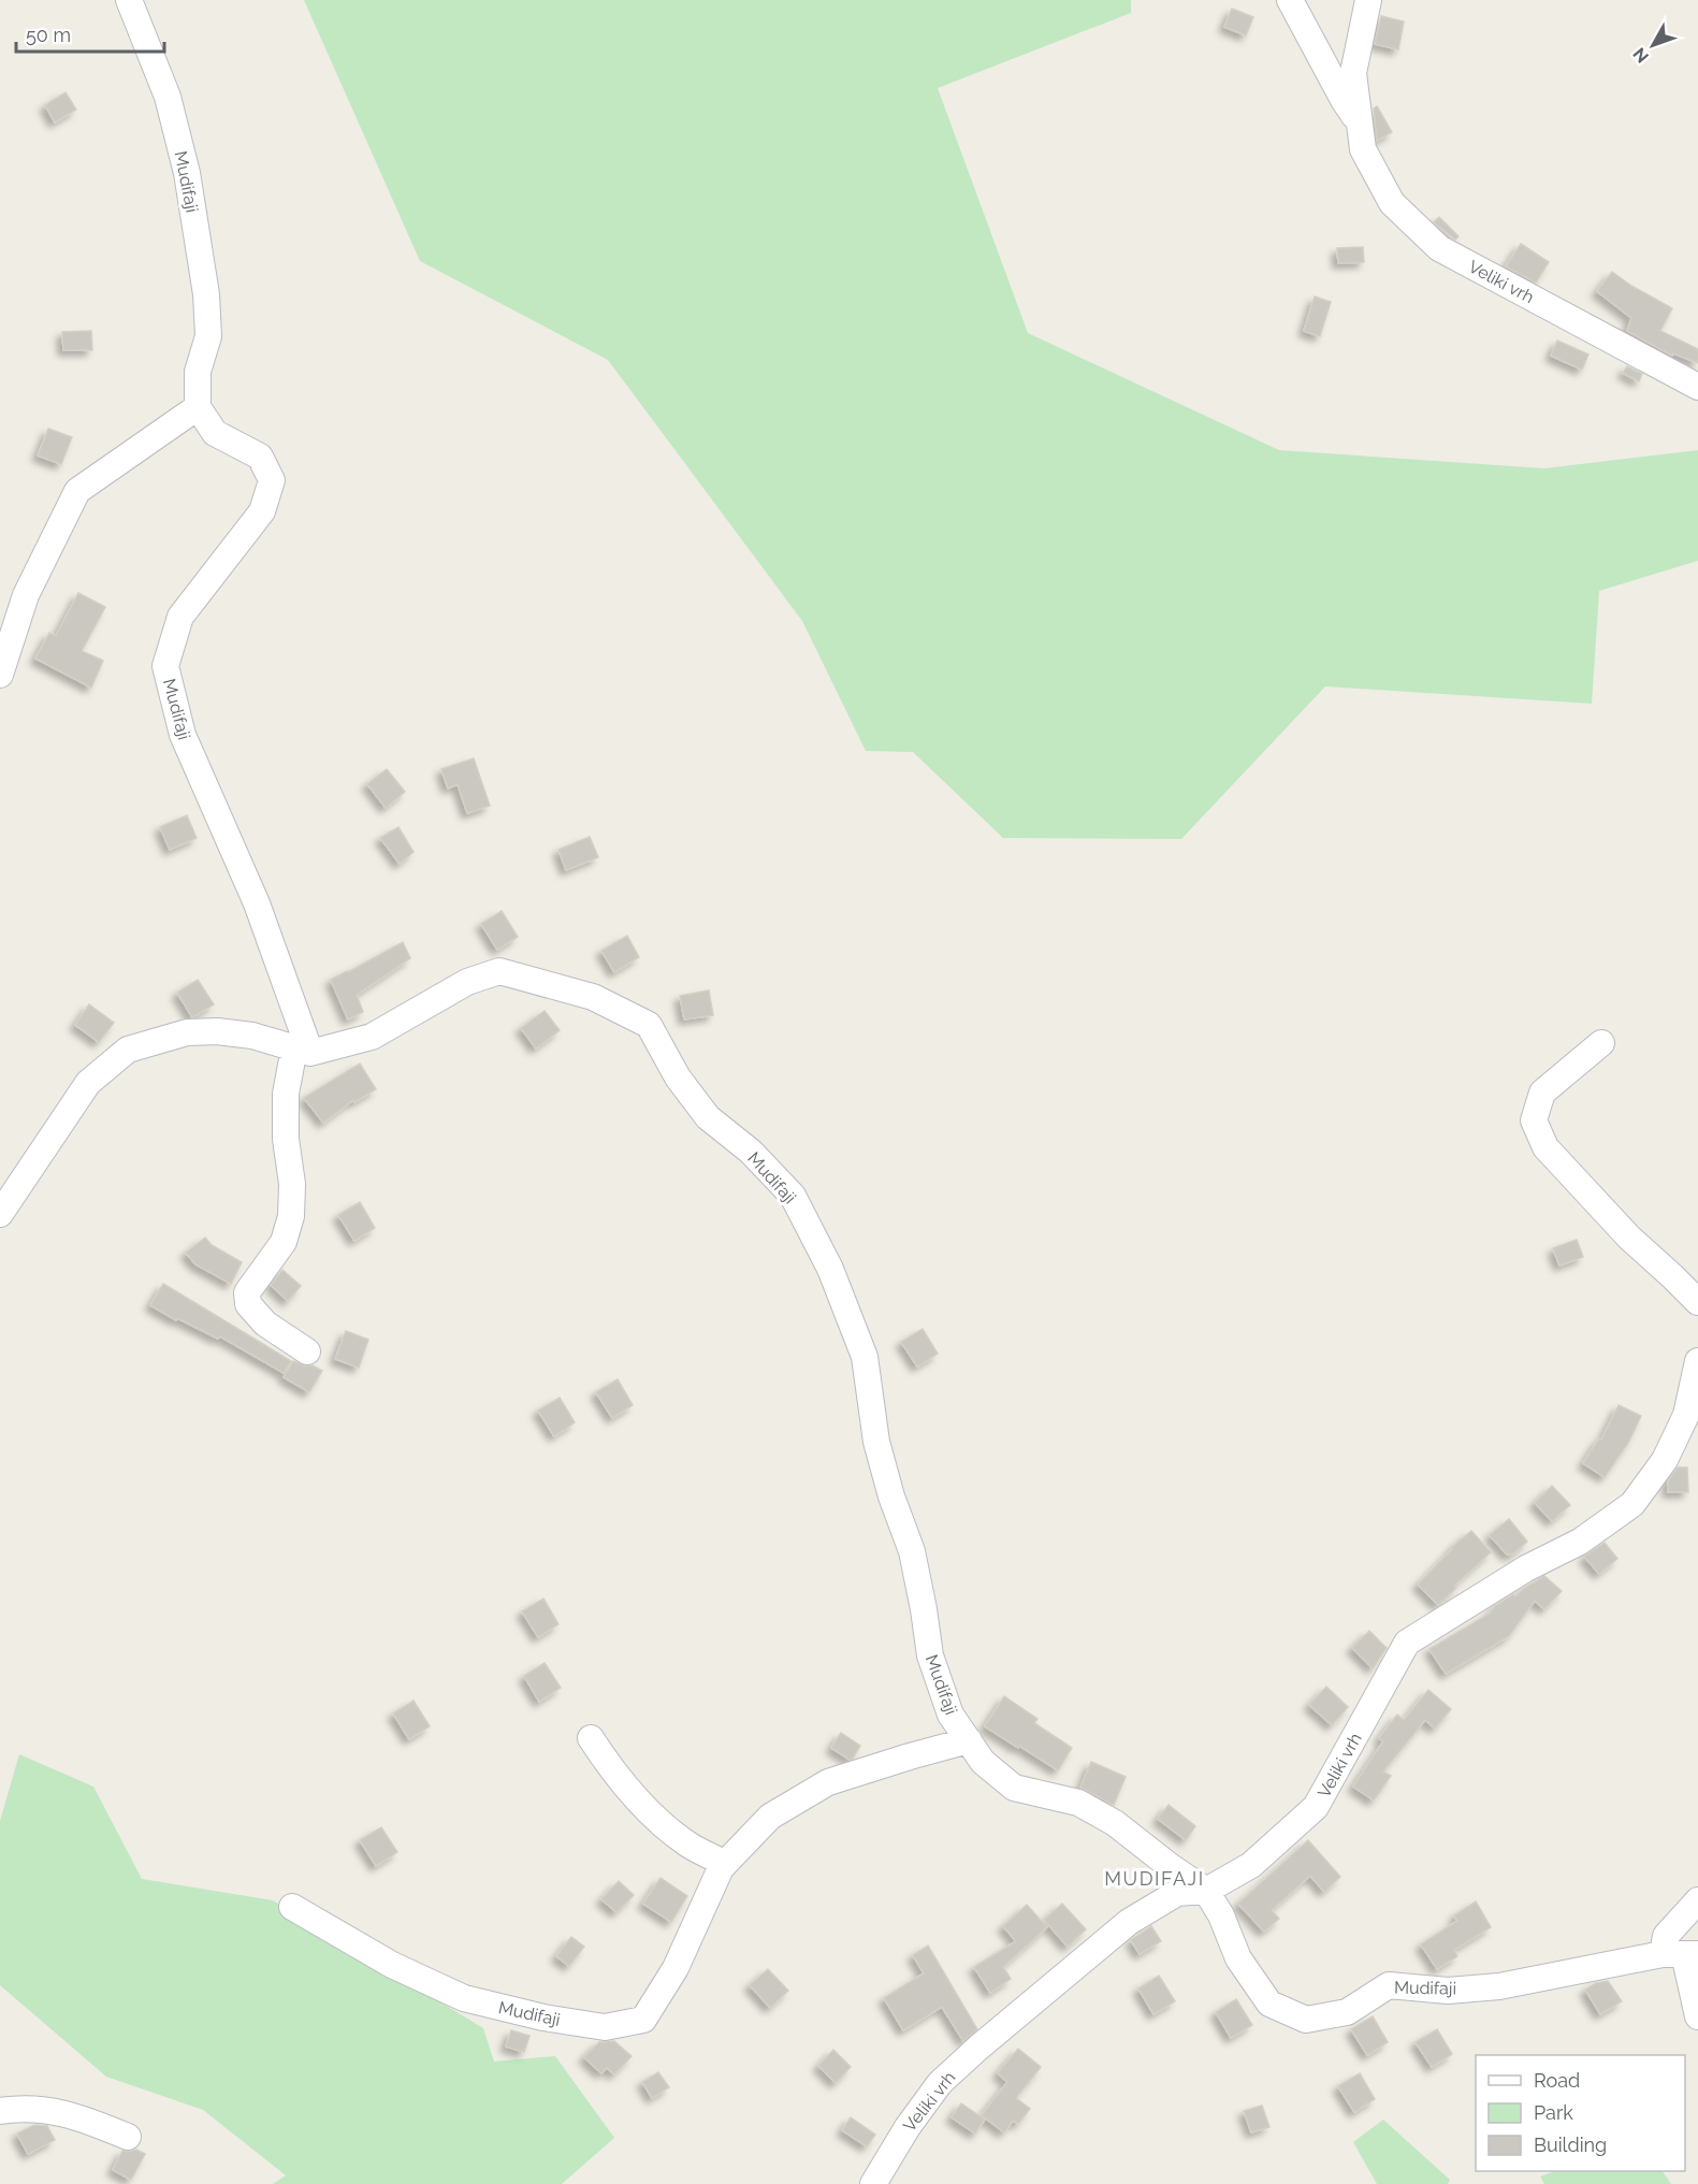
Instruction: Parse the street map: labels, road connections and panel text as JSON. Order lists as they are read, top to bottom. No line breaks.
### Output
{"streets":{"street":["Mudifaji","Veliki vrh"]},"crossings":[["Mudifaji","Veliki vrh"]],"districts":["MUDIFAJI"],"legend":["Road","Park","Building"],"scale_bar":"50 m","north":"bottom left"}
